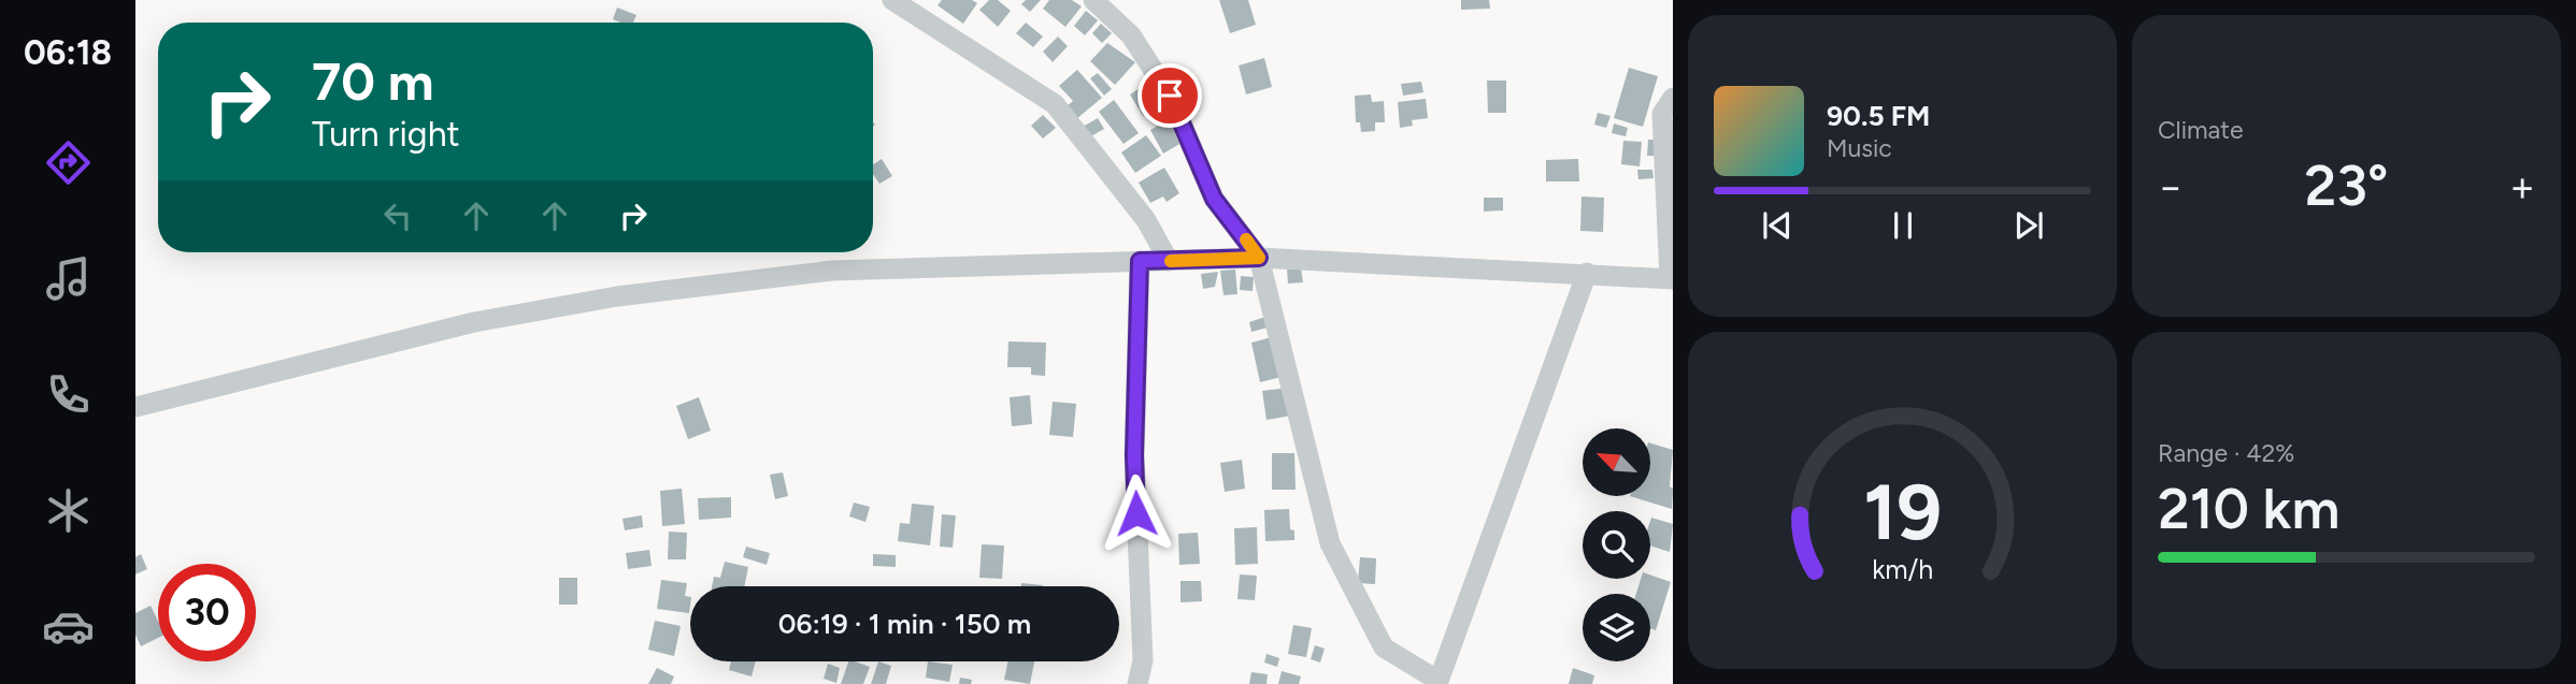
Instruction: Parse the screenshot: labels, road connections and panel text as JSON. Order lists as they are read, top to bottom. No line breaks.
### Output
{"north":"top left","page":{"tabs":"06:18","tile":["Climate",["Range · 42%","210 km"]],"turn":["70 m","Turn right"],"song":["90.5 FM","Music"],"heat":["−","23°","+"],"limit":"30","trip":"06:19 · 1 min · 150 m","gauge":["19","km/h"]}}
